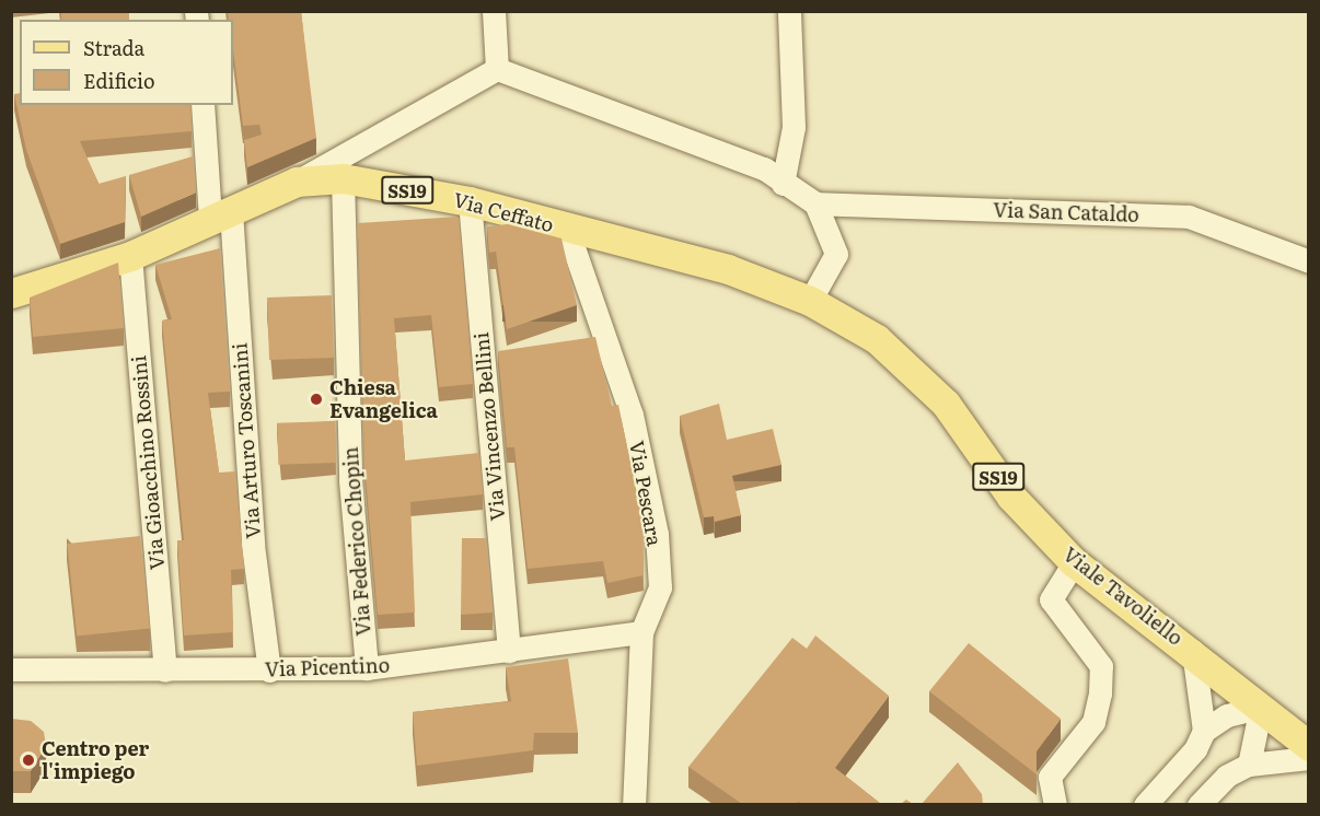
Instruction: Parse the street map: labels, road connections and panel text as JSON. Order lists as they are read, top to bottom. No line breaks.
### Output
{"streets":{"main road":["SS19","Via Ceffato","Viale Tavoliello"],"street":["Via San Cataldo","Via Vincenzo Bellini","Via Arturo Toscanini","Via Gioacchino Rossini","Via Pescara","Via Federico Chopin","Via Picentino"]},"crossings":[["Via Ceffato","Via Vincenzo Bellini"],["Via Ceffato","Via Arturo Toscanini"],["Via Ceffato","Via Gioacchino Rossini"],["Via Ceffato","Via Pescara"],["Via Ceffato","Via Federico Chopin"],["Via Ceffato","Viale Tavoliello"],["Via Vincenzo Bellini","Via Picentino"],["Via Arturo Toscanini","Via Picentino"],["Via Gioacchino Rossini","Via Picentino"],["Via Pescara","Via Picentino"],["Via Federico Chopin","Via Picentino"]],"places":["Chiesa Evangelica","Centro per l'impiego"],"legend":["Strada","Edificio"]}
